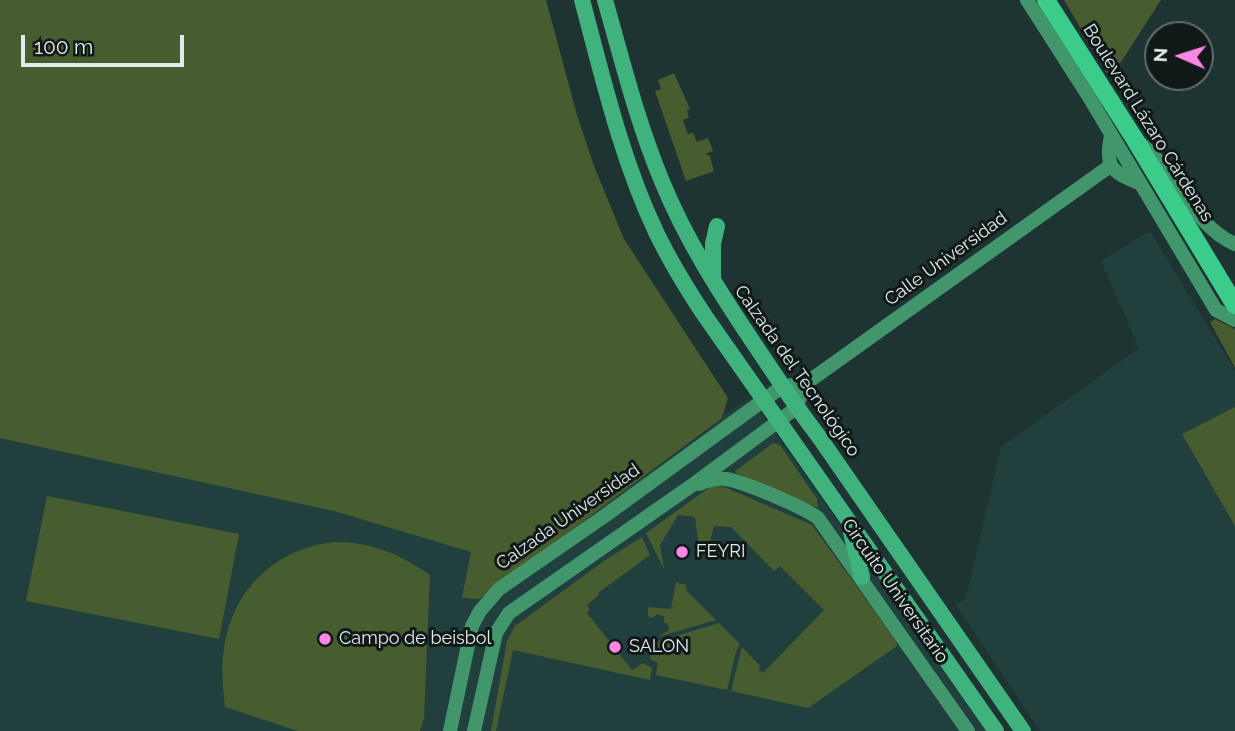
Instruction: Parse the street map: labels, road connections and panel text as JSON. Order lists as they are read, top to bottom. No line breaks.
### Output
{"streets":{"highway":["Boulevard Lázaro Cárdenas"],"main road":["Calle Universidad","Calzada del Tecnológico","Calzada Universidad","Circuito Universitario"]},"crossings":[["Calzada del Tecnológico","Calzada Universidad"]],"places":["FEYRI","Campo de beisbol","SALON"],"scale_bar":"100 m","north":"left"}
